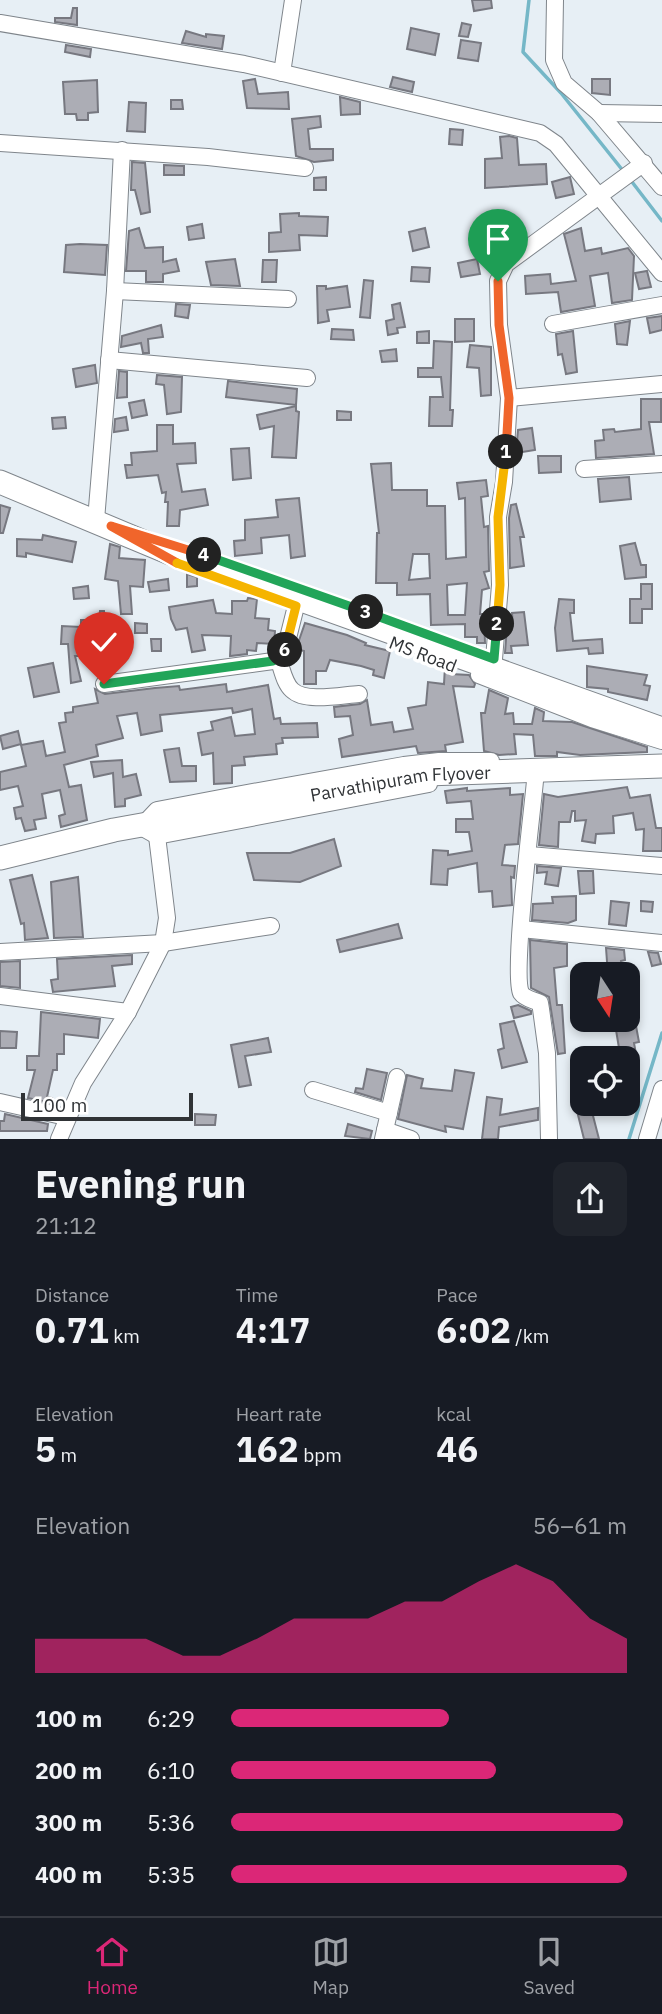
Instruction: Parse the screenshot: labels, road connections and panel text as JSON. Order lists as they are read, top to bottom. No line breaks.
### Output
{"streets":{"highway":["Parvathipuram Flyover"],"street":["MS Road"]},"scale_bar":"100 m","north":"bottom","page":{"pins":["1","4","3","2","6"],"scale":"100 m","heading":["Evening run","21:12"],"stats":[["Distance","0.71 km"],["Time","4:17"],["Pace","6:02 /km"],["Elevation","5 m"],["Heart rate","162 bpm"],["kcal","46"]],"chart":["Elevation","56–61 m"],"list":[{"name":"100 m","note":"6:29"},{"name":"200 m","note":"6:10"},{"name":"300 m","note":"5:36"},{"name":"400 m","note":"5:35"}],"tabs":["Home","Map","Saved"]}}
